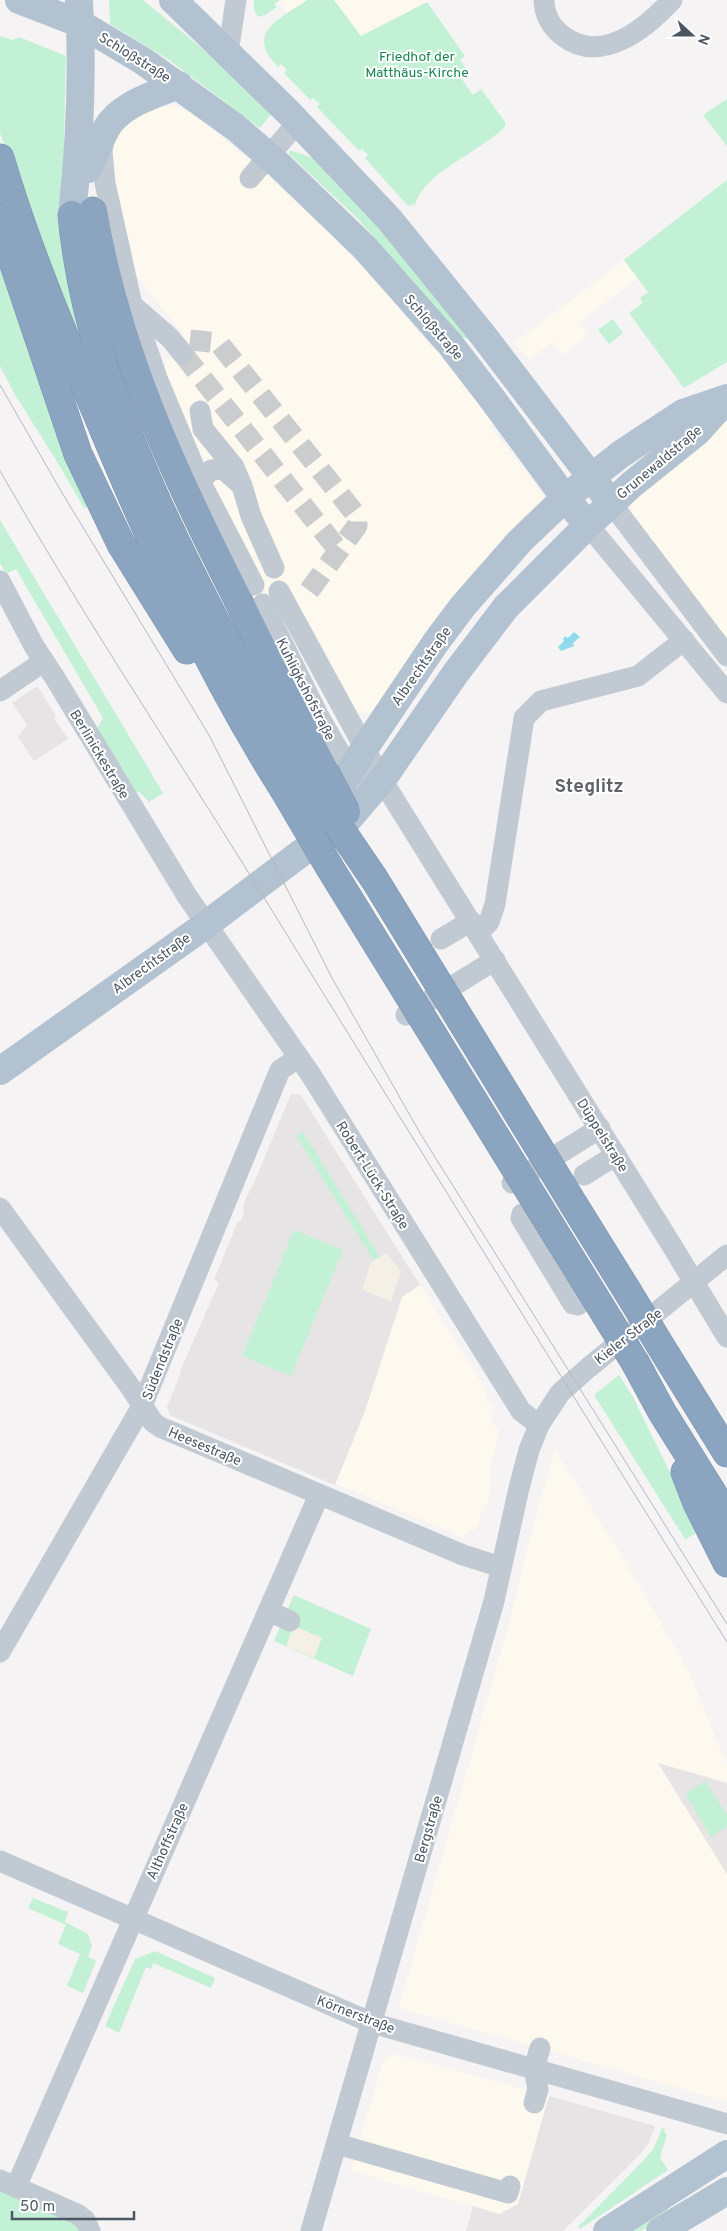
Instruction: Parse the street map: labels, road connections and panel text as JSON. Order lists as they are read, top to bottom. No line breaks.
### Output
{"streets":{"main road":["Schloßstraße","Grunewaldstraße","Albrechtstraße"],"street":["Kuhligkshofstraße","Berlinickestraße","Düppelstraße","Robert-Lück-Straße","Kieler Straße","Südendstraße","Heesestraße","Bergstraße","Althoffstraße","Körnerstraße"]},"crossings":[["Schloßstraße","Grunewaldstraße"],["Schloßstraße","Albrechtstraße"],["Grunewaldstraße","Albrechtstraße"],["Albrechtstraße","Kuhligkshofstraße"],["Albrechtstraße","Berlinickestraße"],["Albrechtstraße","Düppelstraße"],["Albrechtstraße","Robert-Lück-Straße"],["Kuhligkshofstraße","Düppelstraße"],["Berlinickestraße","Robert-Lück-Straße"],["Düppelstraße","Kieler Straße"],["Robert-Lück-Straße","Kieler Straße"],["Robert-Lück-Straße","Südendstraße"],["Robert-Lück-Straße","Bergstraße"],["Kieler Straße","Bergstraße"],["Südendstraße","Heesestraße"],["Heesestraße","Bergstraße"],["Heesestraße","Althoffstraße"],["Bergstraße","Körnerstraße"],["Althoffstraße","Körnerstraße"]],"districts":["Steglitz"],"parks":["Friedhof der Matthäus-Kirche"],"scale_bar":"50 m","north":"right"}
